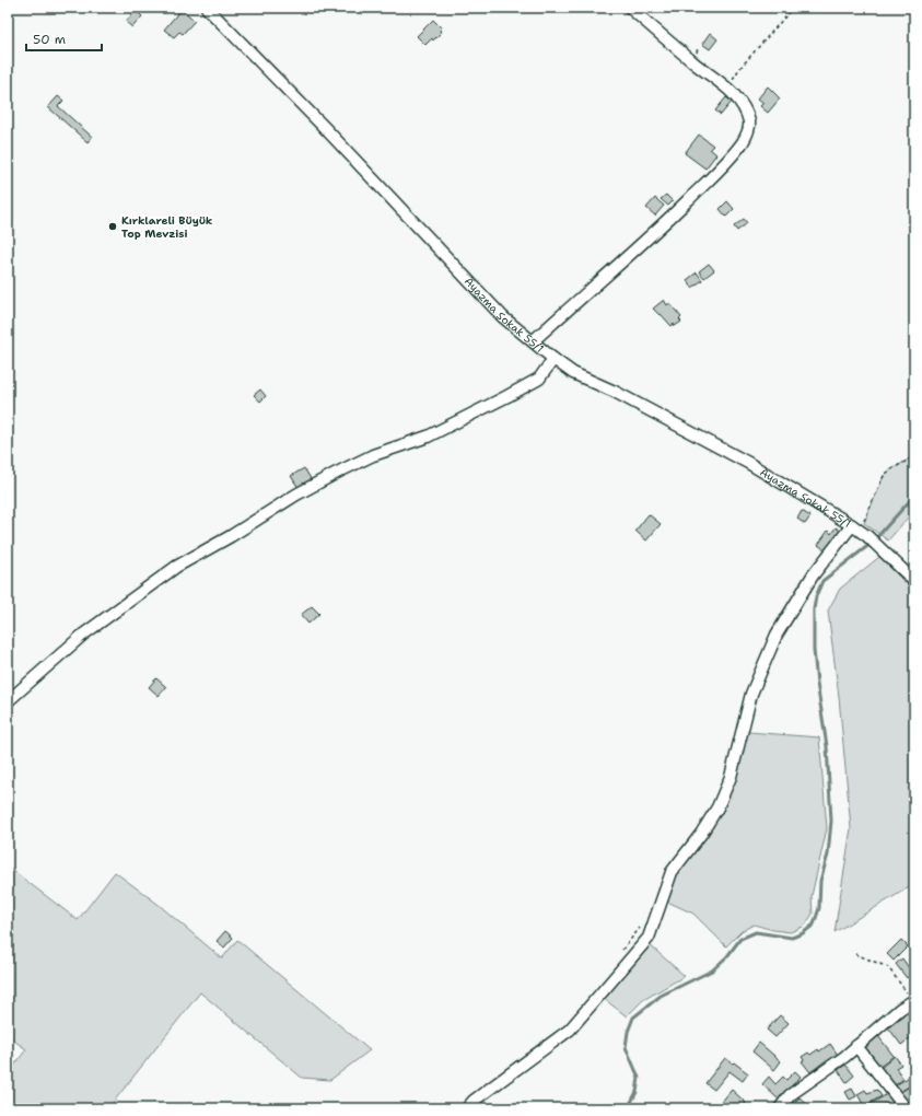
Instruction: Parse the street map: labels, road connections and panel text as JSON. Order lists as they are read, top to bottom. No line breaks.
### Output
{"streets":{"street":["Ayazma Sokak 55/1"]},"places":["Kırklareli Büyük Top Mevzisi"],"scale_bar":"50 m"}
